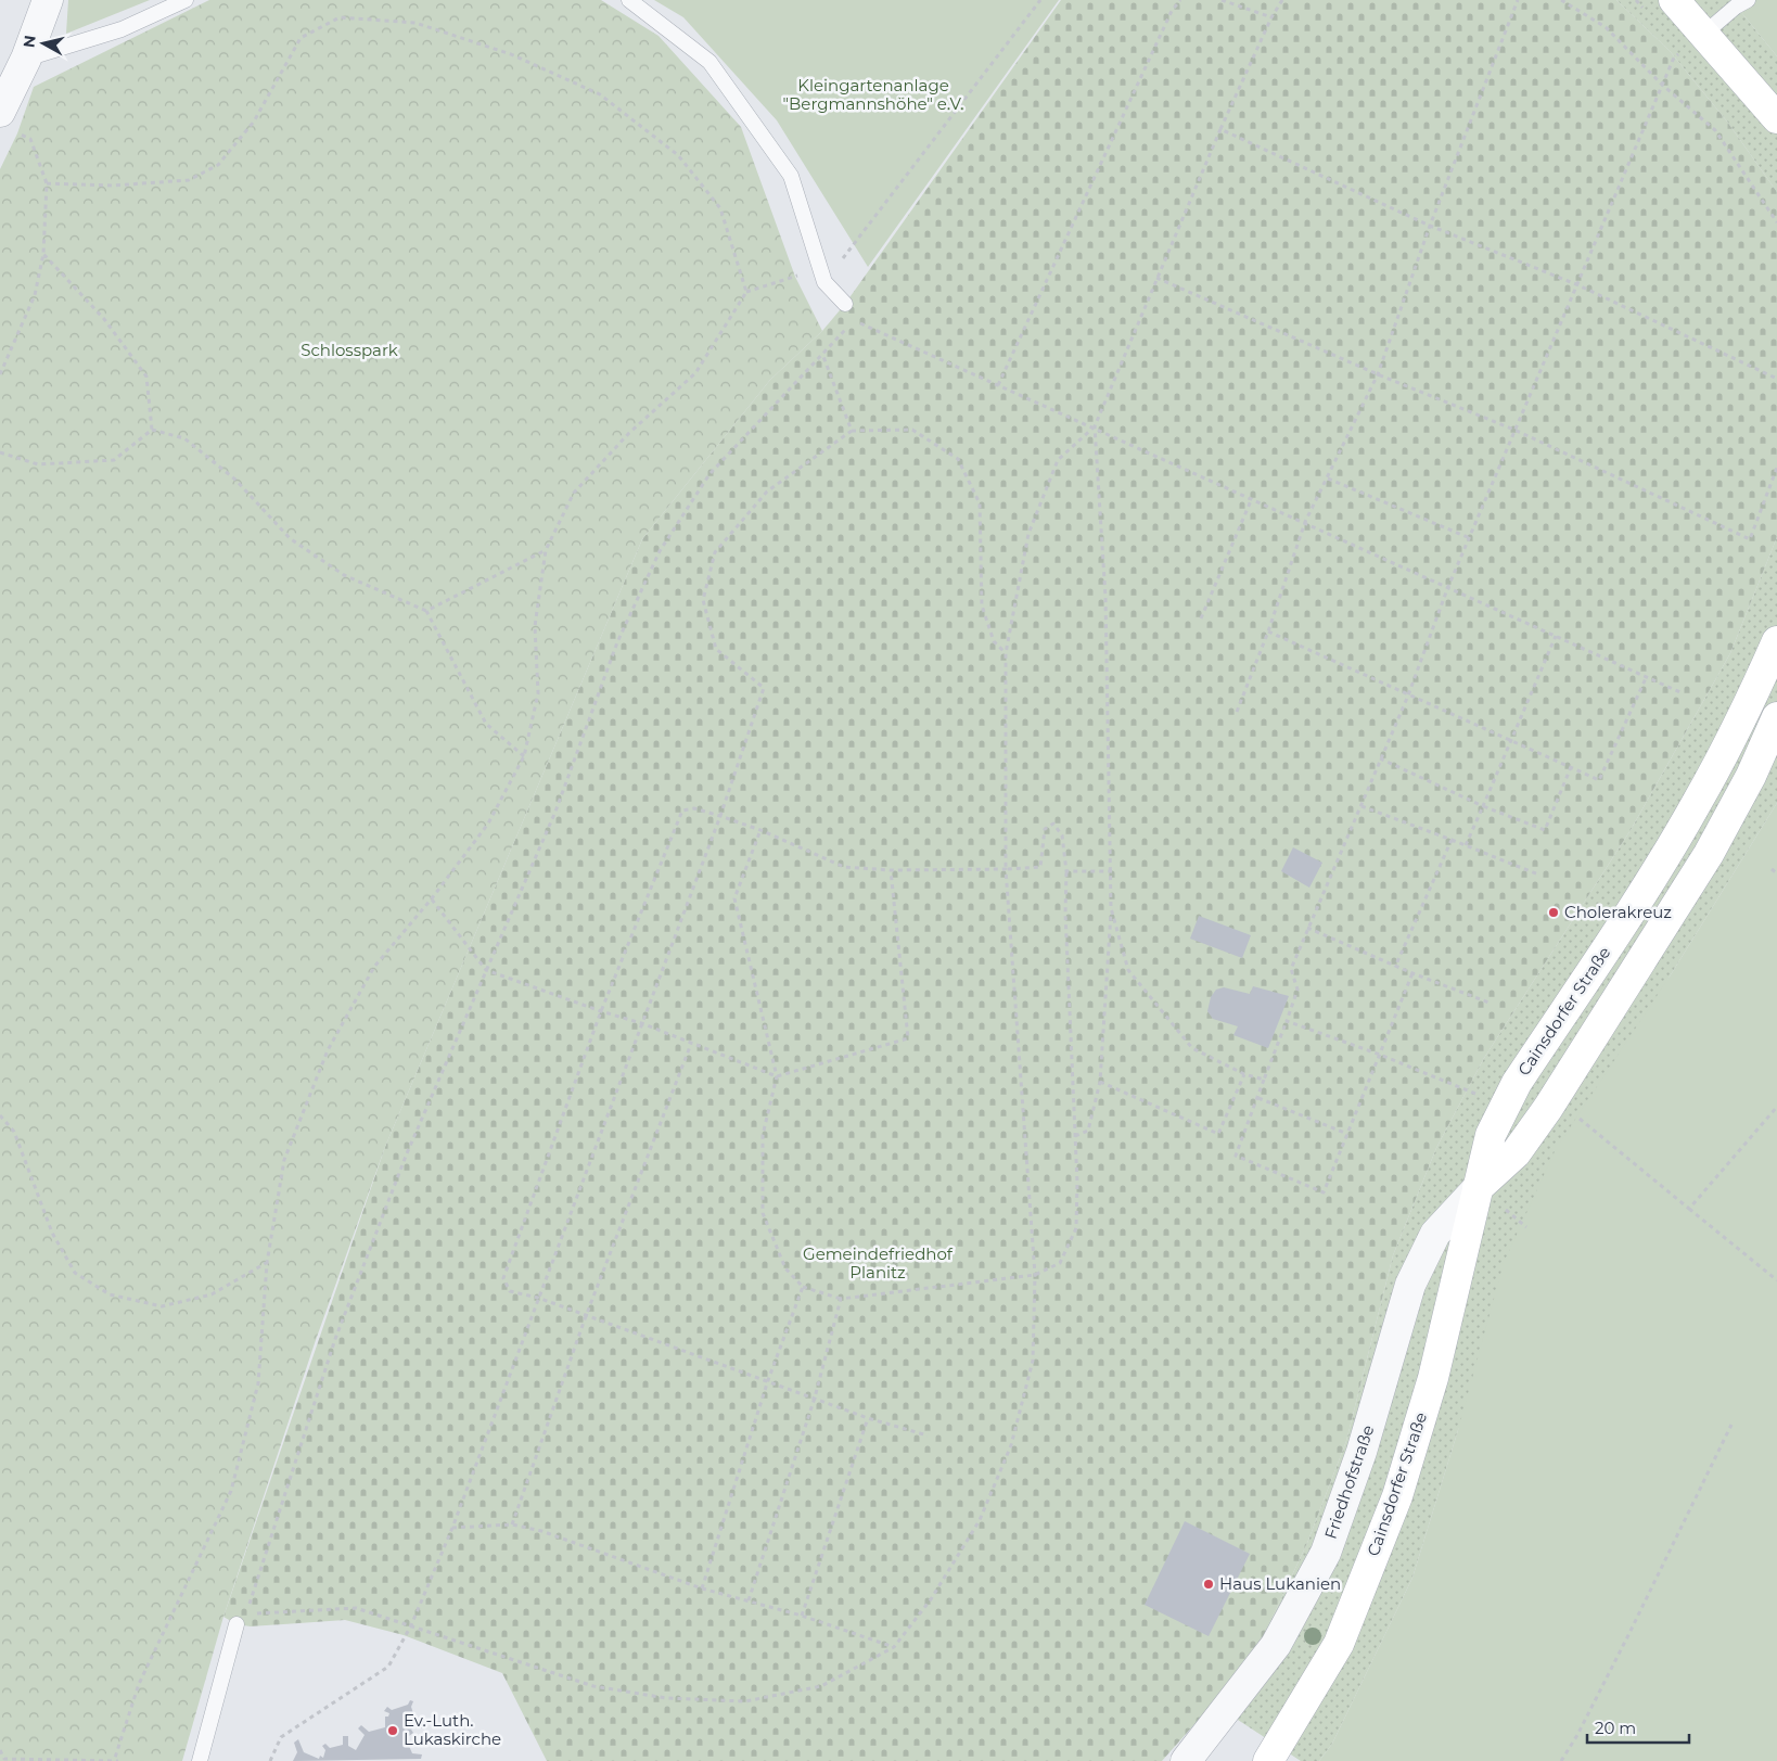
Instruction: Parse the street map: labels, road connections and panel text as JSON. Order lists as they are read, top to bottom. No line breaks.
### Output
{"streets":{"main road":["Cainsdorfer Straße"],"street":["Friedhofstraße"]},"crossings":[["Cainsdorfer Straße","Friedhofstraße"]],"parks":["Kleingartenanlage \"Bergmannshöhe\" e.V.","Schlosspark","Gemeindefriedhof Planitz"],"places":["Cholerakreuz","Haus Lukanien","Ev.-Luth. Lukaskirche"],"scale_bar":"20 m","north":"left"}
